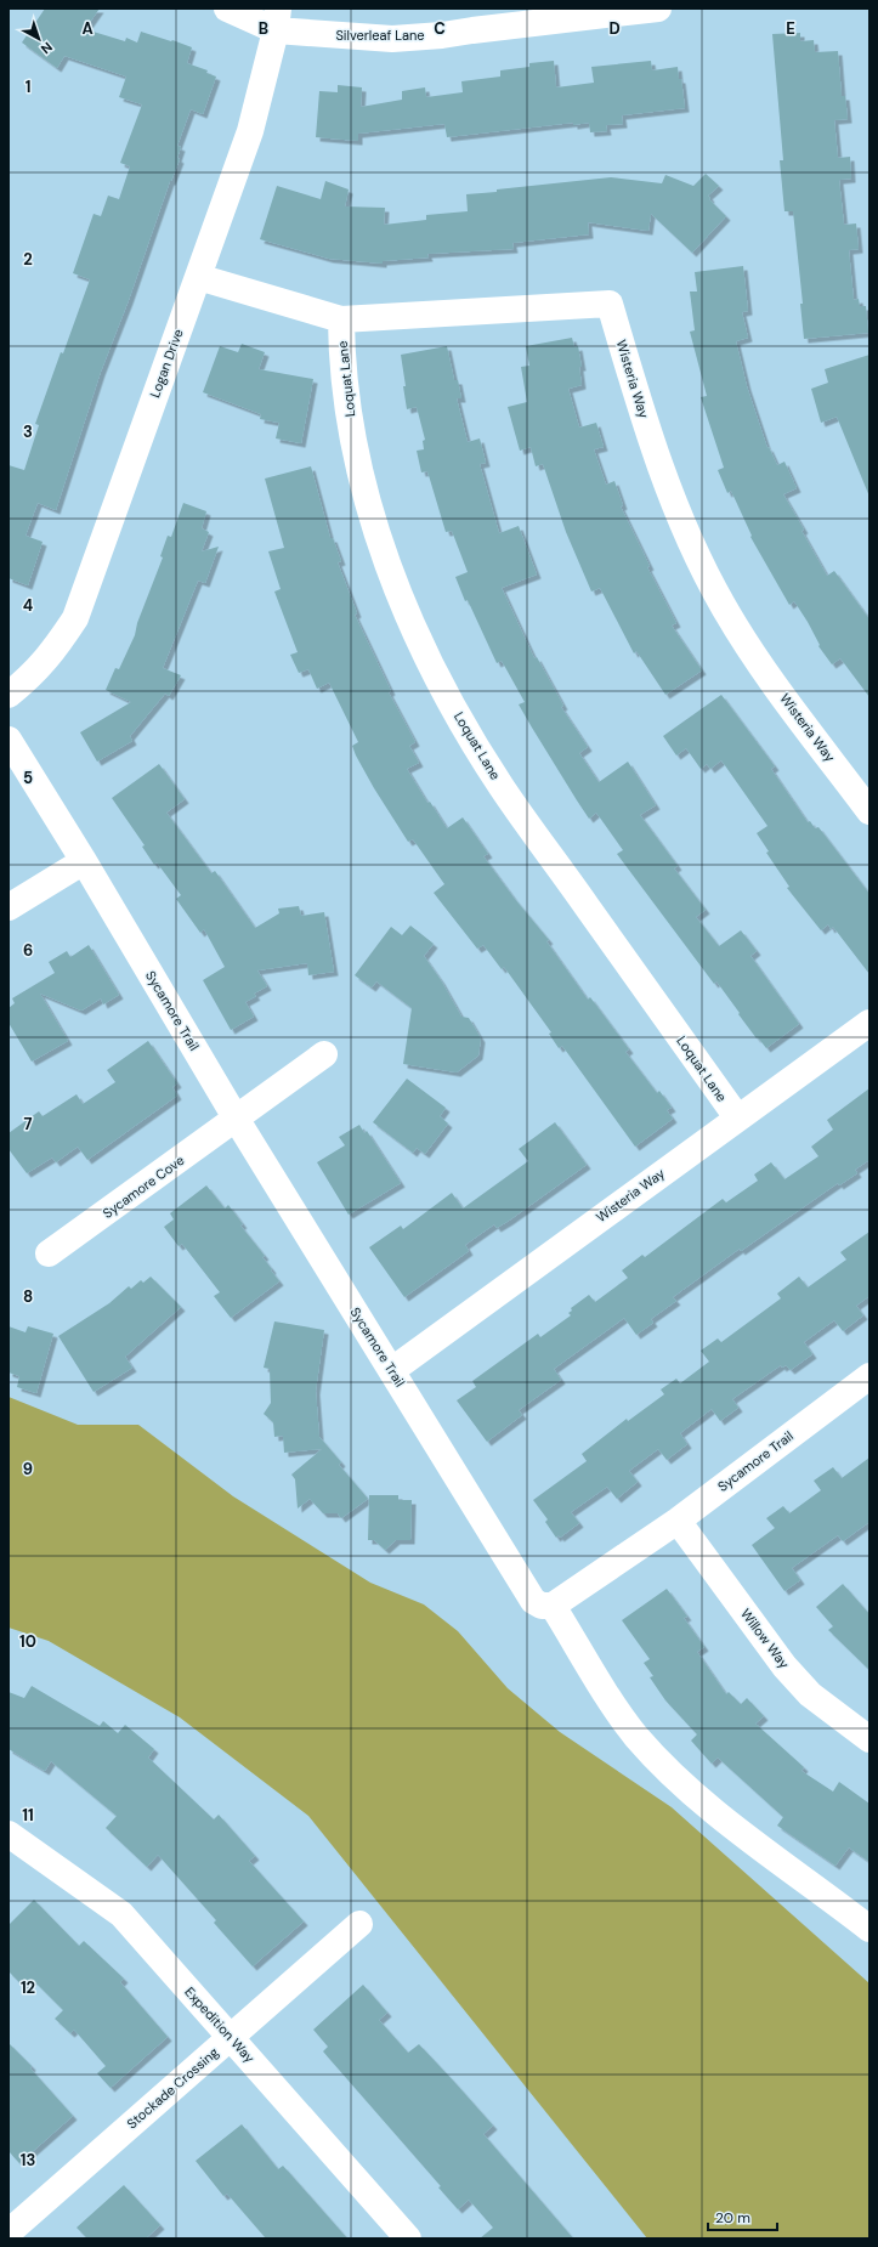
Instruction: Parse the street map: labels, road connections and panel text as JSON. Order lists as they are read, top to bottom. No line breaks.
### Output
{"streets":{"street":["Silverleaf Lane","Logan Drive","Loquat Lane","Wisteria Way","Sycamore Trail","Sycamore Cove","Willow Way","Expedition Way","Stockade Crossing"]},"crossings":[["Silverleaf Lane","Logan Drive"],["Logan Drive","Wisteria Way"],["Loquat Lane","Wisteria Way"],["Wisteria Way","Sycamore Trail"],["Sycamore Trail","Sycamore Cove"],["Sycamore Trail","Willow Way"],["Expedition Way","Stockade Crossing"]],"scale_bar":"20 m","north":"bottom right","grid":{"columns":["A","B","C","D","E"],"rows":["1","2","3","4","5","6","7","8","9","10","11","12","13"]}}
